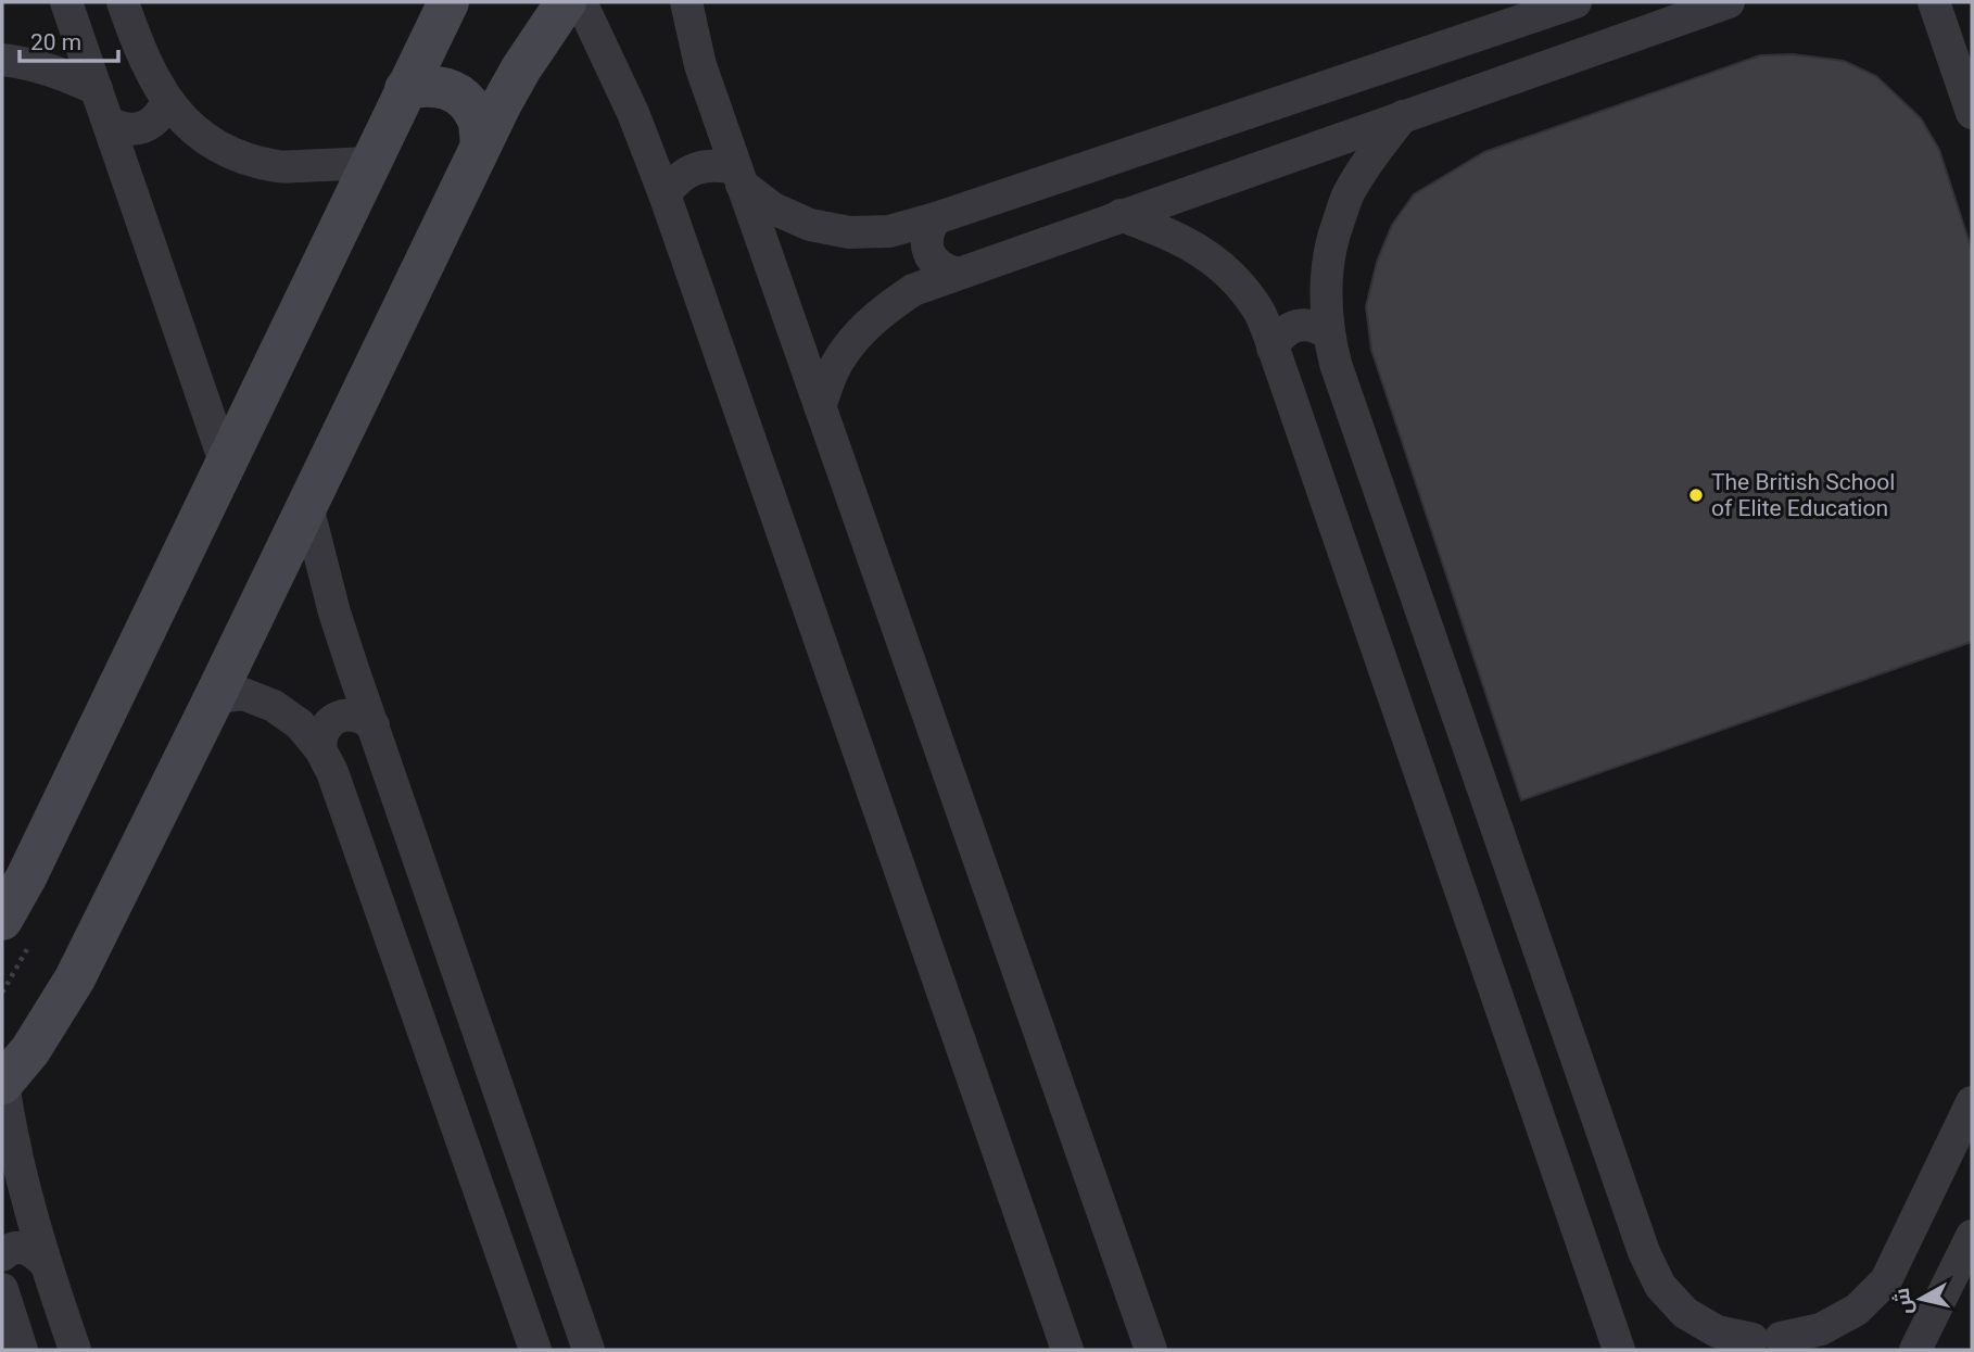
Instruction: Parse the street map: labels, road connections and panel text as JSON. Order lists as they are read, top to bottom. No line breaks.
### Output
{"places":["The British School of Elite Education"],"scale_bar":"20 m","north":"left"}
